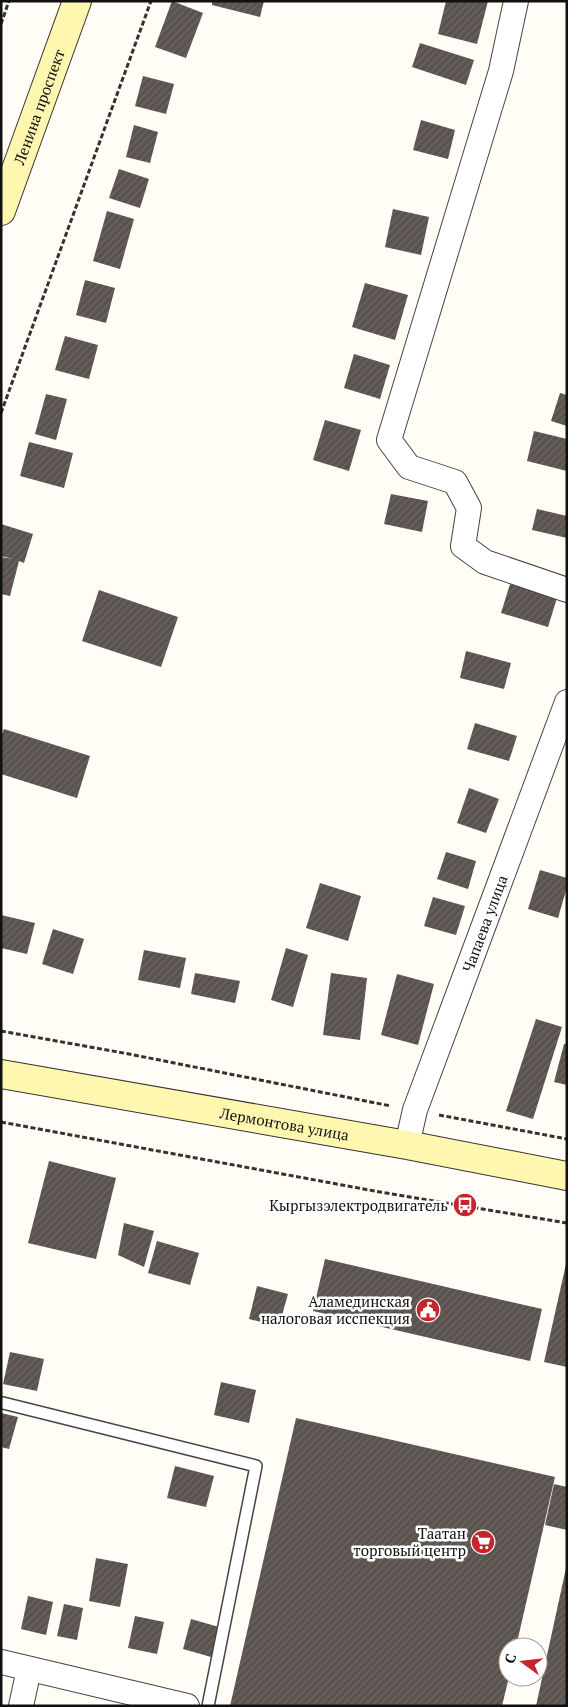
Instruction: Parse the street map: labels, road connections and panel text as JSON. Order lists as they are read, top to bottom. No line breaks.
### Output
{"streets":{"main road":["Ленина проспект","Лермонтова улица"],"street":["Чапаева улица"]},"crossings":[["Чапаева улица","Лермонтова улица"]],"places":{"bus stop":["Кыргызэлектродвигатель"],"public building":["Аламединская налоговая исспекция"],"supermarket":["Таатан торговый центр"]},"north":"left"}
